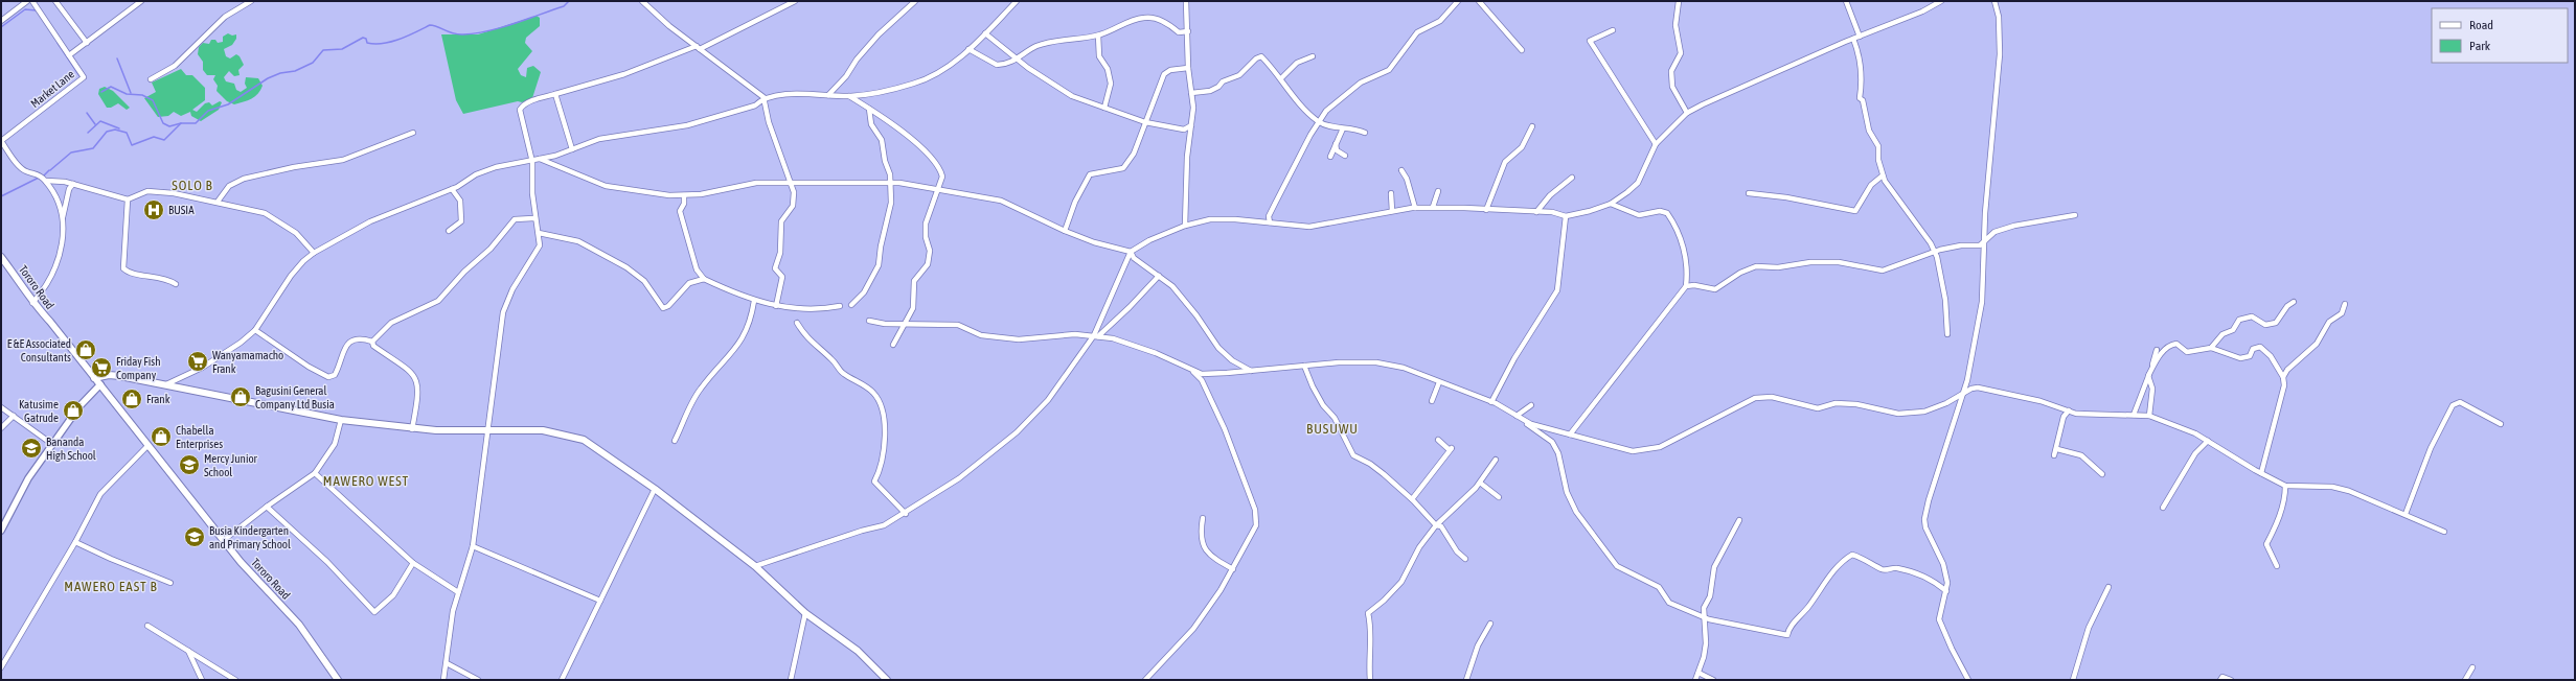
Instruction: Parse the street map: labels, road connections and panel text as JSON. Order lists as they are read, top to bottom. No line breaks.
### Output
{"streets":{"main road":["Tororo Road"],"street":["Market Lane"]},"districts":["SOLO B","BUSUWU","MAWERO WEST","MAWERO EAST B"],"places":{"hospital":["BUSIA"],"shop":["E &E Associated Consultants","Bagusini General Company Ltd Busia","Frank","Katusime Gatrude","Chabella Enterprises"],"supermarket":["Wanyamamacho Frank","Friday Fish Company"],"school or university":["Bananda High School","Mercy Junior School","Busia Kindergarten and Primary School"]},"legend":["Road","Park"]}
